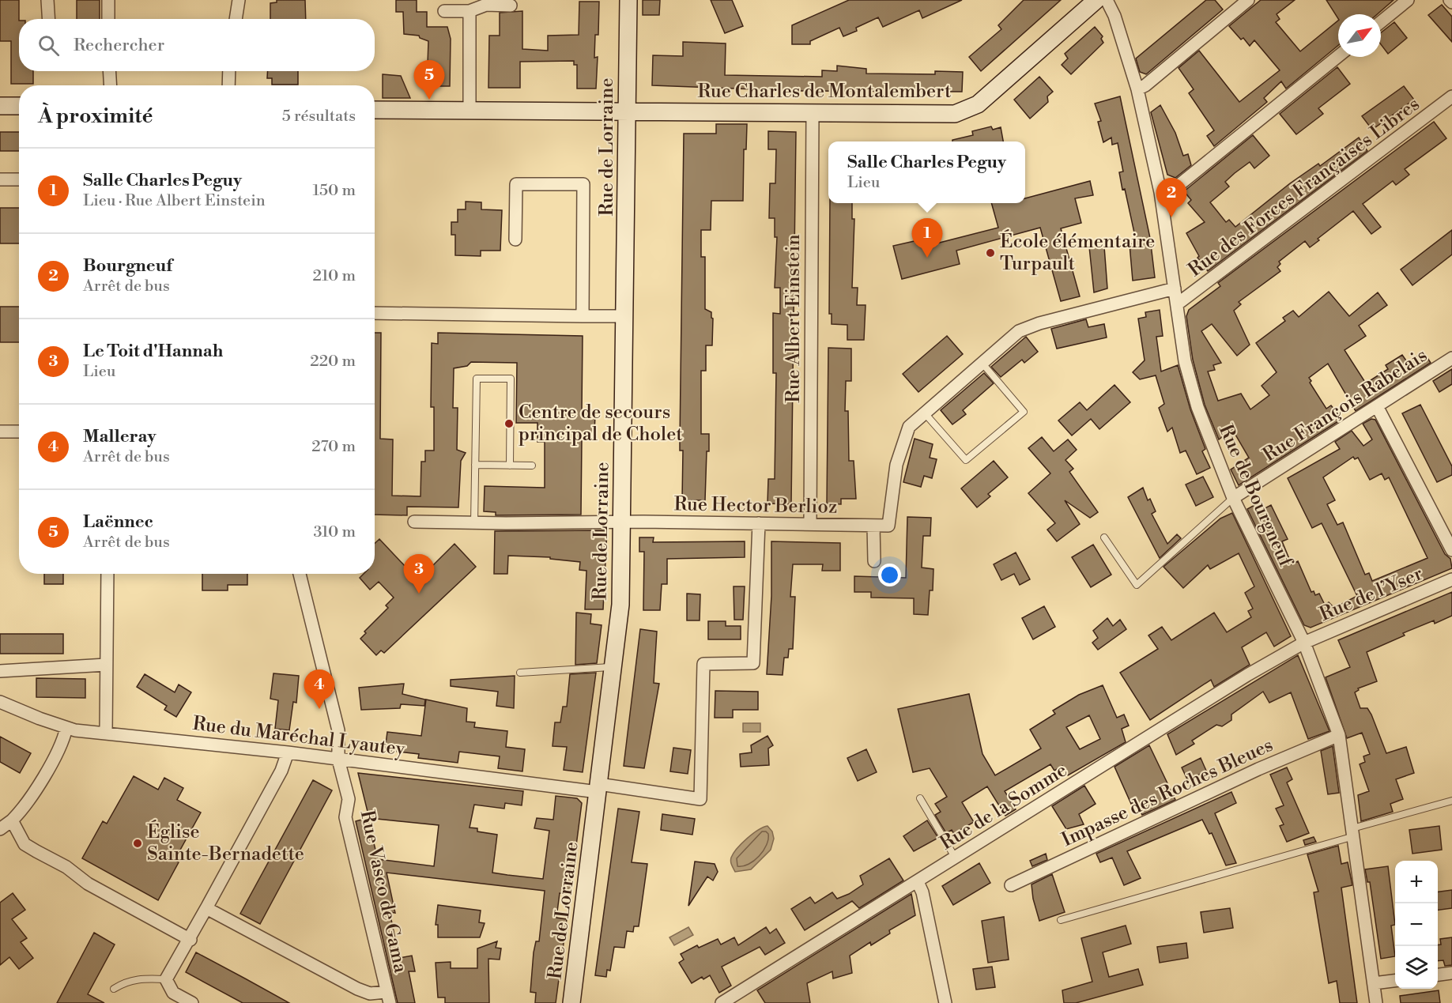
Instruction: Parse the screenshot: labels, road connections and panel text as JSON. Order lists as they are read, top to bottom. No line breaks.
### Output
{"streets":{"main road":["Rue Charles de Montalembert","Rue de Lorraine"],"street":["Rue des Forces Françaises Libres","Rue Albert Einstein","Rue François Rabelais","Rue de Bourgneuf","Rue Hector Berlioz","Rue de l’Yser","Rue du Maréchal Lyautey","Impasse des Roches Bleues","Rue de la Somme","Rue Vasco de Gama"]},"crossings":[["Rue Charles de Montalembert","Rue de Lorraine"],["Rue Charles de Montalembert","Rue Albert Einstein"],["Rue de Lorraine","Rue Hector Berlioz"],["Rue de Lorraine","Rue du Maréchal Lyautey"],["Rue des Forces Françaises Libres","Rue de Bourgneuf"],["Rue Albert Einstein","Rue Hector Berlioz"],["Rue François Rabelais","Rue de Bourgneuf"],["Rue de Bourgneuf","Rue de l’Yser"],["Rue de Bourgneuf","Impasse des Roches Bleues"],["Rue de Bourgneuf","Rue de la Somme"],["Rue Hector Berlioz","Rue du Maréchal Lyautey"],["Rue de l’Yser","Rue de la Somme"],["Rue du Maréchal Lyautey","Rue Vasco de Gama"]],"places":["École élémentaire Turpault","Centre de secours principal de Cholet","Église Sainte-Bernadette"],"north":"top right","page":{"search":"Rechercher","pins":["5","2","1","3","4"],"heading":["À proximité","5 résultats"],"popup":["Salle Charles Peguy","Lieu"],"list":[{"mark":"1","name":"Salle Charles Peguy","note":"Lieu · Rue Albert Einstein","value":"150 m"},{"mark":"2","name":"Bourgneuf","note":"Arrêt de bus","value":"210 m"},{"mark":"3","name":"Le Toit d'Hannah","note":"Lieu","value":"220 m"},{"mark":"4","name":"Malleray","note":"Arrêt de bus","value":"270 m"},{"mark":"5","name":"Laënnec","note":"Arrêt de bus","value":"310 m"}],"map_buttons":["+","−"]}}
